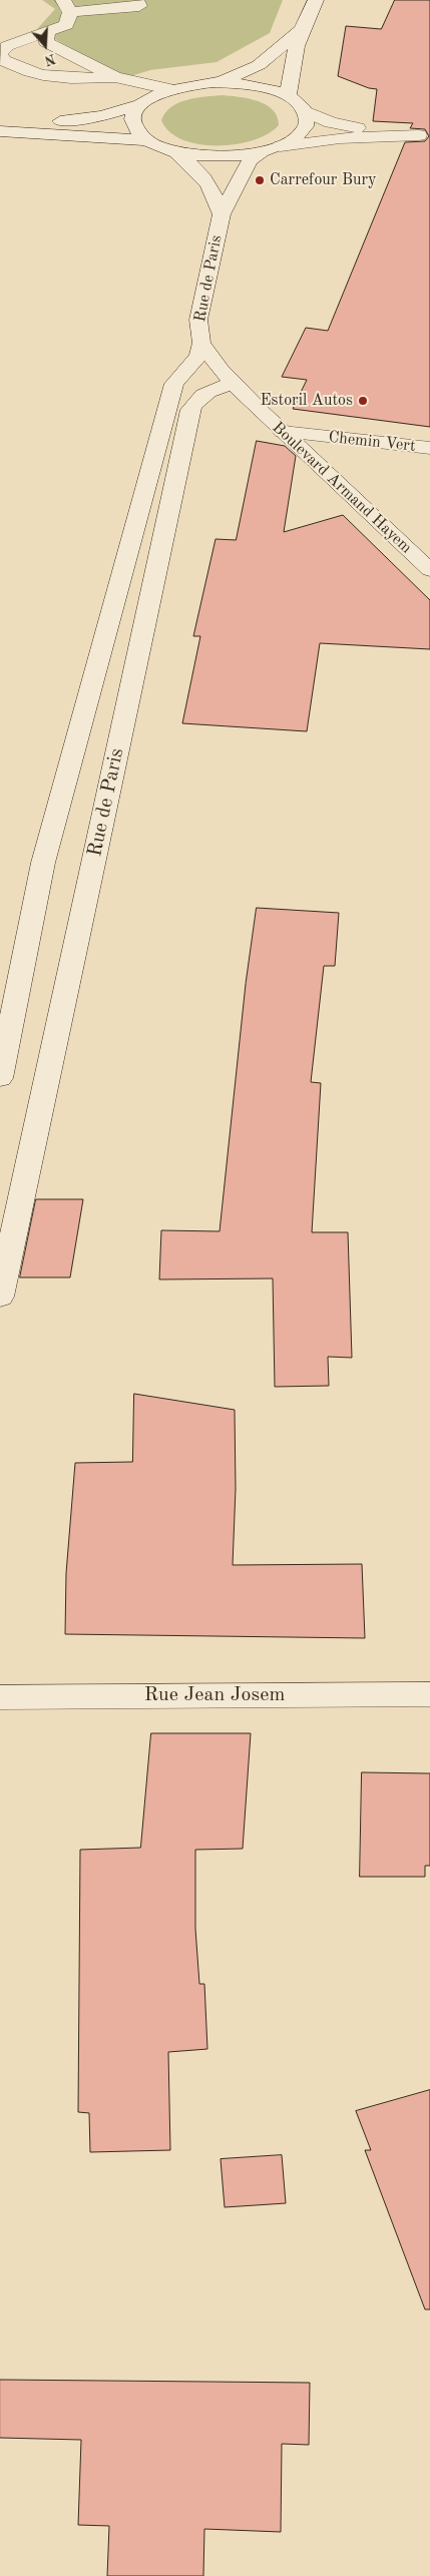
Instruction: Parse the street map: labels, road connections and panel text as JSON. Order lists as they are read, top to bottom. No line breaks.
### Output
{"streets":{"main road":["Rue de Paris","Chemin Vert","Boulevard Armand Hayem","Rue Jean Josem"]},"crossings":[["Rue de Paris","Boulevard Armand Hayem"],["Chemin Vert","Boulevard Armand Hayem"]],"places":["Carrefour Bury","Estoril Autos"],"north":"bottom"}
